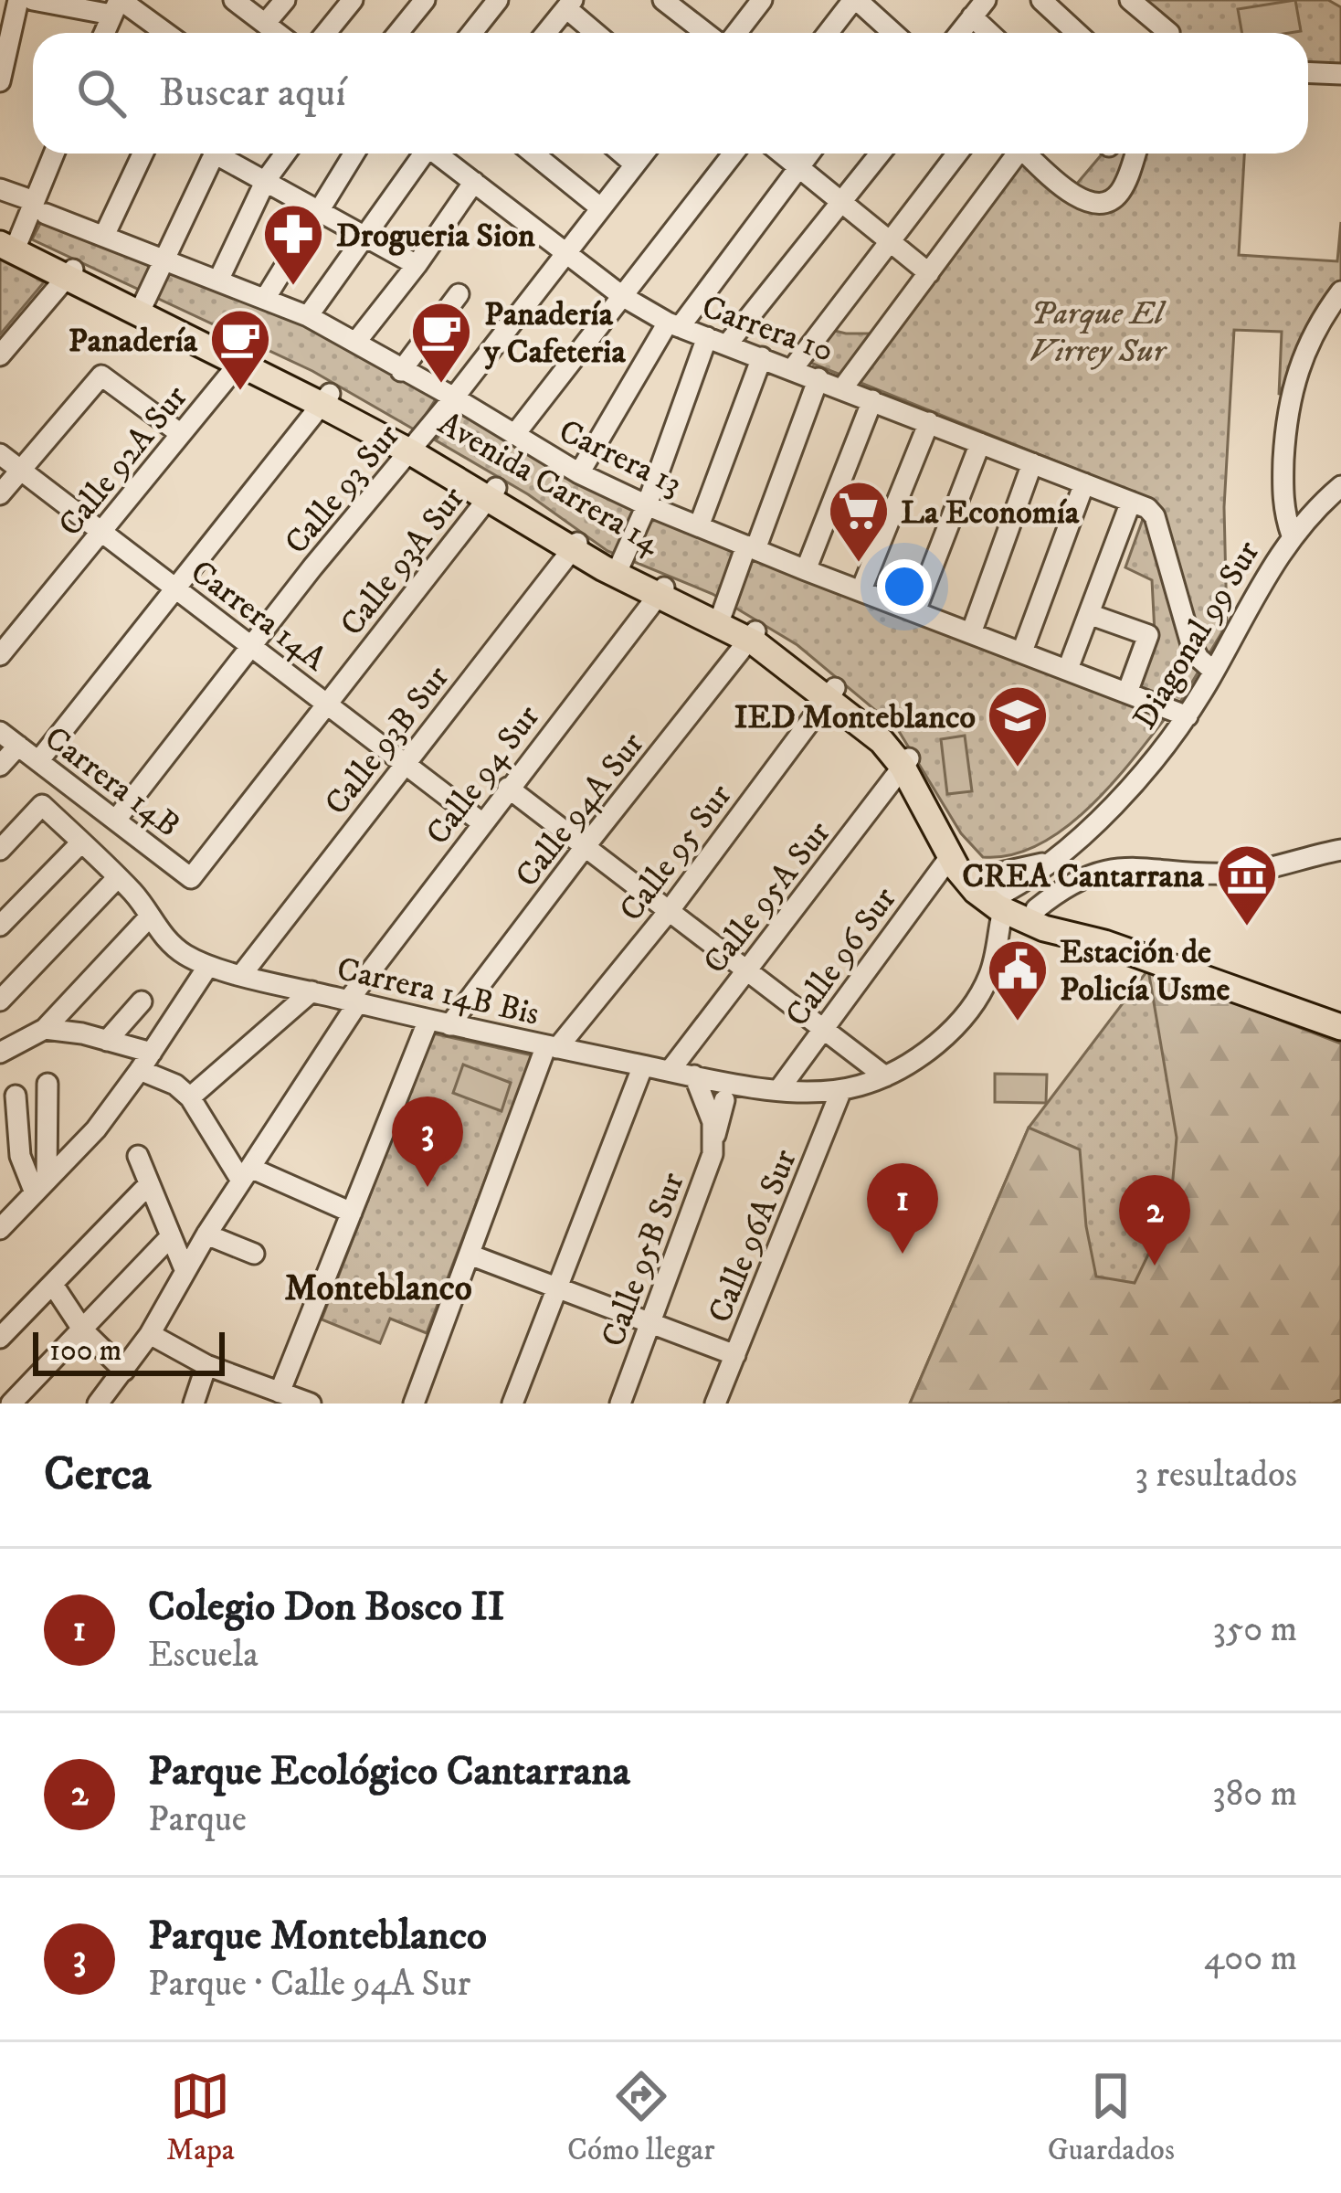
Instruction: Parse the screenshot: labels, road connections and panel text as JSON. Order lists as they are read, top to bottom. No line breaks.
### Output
{"streets":{"main road":["Avenida Carrera 14"],"street":["Carrera 10","Carrera 13","Calle 92A Sur","Calle 93 Sur","Calle 93A Sur","Carrera 14A","Diagonal 99 Sur","Calle 93B Sur","Calle 94 Sur","Carrera 14B","Calle 94A Sur","Calle 95 Sur","Calle 95A Sur","Calle 96 Sur","Carrera 14B Bis","Calle 96A Sur","Calle 95B Sur"]},"crossings":[["Carrera 10","Calle 93 Sur"],["Carrera 13","Calle 93 Sur"],["Carrera 13","Diagonal 99 Sur"],["Calle 92A Sur","Avenida Carrera 14"],["Calle 92A Sur","Carrera 14A"],["Avenida Carrera 14","Calle 93 Sur"],["Avenida Carrera 14","Calle 93A Sur"],["Avenida Carrera 14","Diagonal 99 Sur"],["Avenida Carrera 14","Calle 93B Sur"],["Avenida Carrera 14","Calle 94 Sur"],["Avenida Carrera 14","Calle 94A Sur"],["Avenida Carrera 14","Calle 95 Sur"],["Avenida Carrera 14","Calle 95A Sur"],["Avenida Carrera 14","Calle 96 Sur"],["Avenida Carrera 14","Carrera 14B Bis"],["Calle 93 Sur","Carrera 14A"],["Calle 93 Sur","Carrera 14B"],["Calle 93A Sur","Carrera 14A"],["Calle 93A Sur","Carrera 14B"],["Carrera 14A","Calle 93B Sur"],["Carrera 14A","Calle 94 Sur"],["Diagonal 99 Sur","Carrera 14B Bis"],["Calle 93B Sur","Carrera 14B Bis"],["Calle 94 Sur","Carrera 14B Bis"],["Calle 94A Sur","Carrera 14B Bis"],["Calle 95 Sur","Carrera 14B Bis"],["Calle 95A Sur","Carrera 14B Bis"],["Calle 96 Sur","Carrera 14B Bis"],["Carrera 14B Bis","Calle 96A Sur"]],"districts":["Monteblanco"],"parks":["Parque El Virrey Sur"],"places":{"pharmacy":["Drogueria Sion"],"cafe":["Panadería y Cafeteria","Panadería"],"supermarket":["La Economía"],"school or university":["IED Monteblanco"],"museum":["CREA Cantarrana"],"public building":["Estación de Policía Usme"]},"scale_bar":"100 m","page":{"search":"Buscar aquí","pins":["3","1","2"],"scale":"100 m","heading":["Cerca","3 resultados"],"list":[{"mark":"1","name":"Colegio Don Bosco II","note":"Escuela","value":"350 m"},{"mark":"2","name":"Parque Ecológico Cantarrana","note":"Parque","value":"380 m"},{"mark":"3","name":"Parque Monteblanco","note":"Parque · Calle 94A Sur","value":"400 m"}],"nav":["Mapa","Cómo llegar","Guardados"]}}
